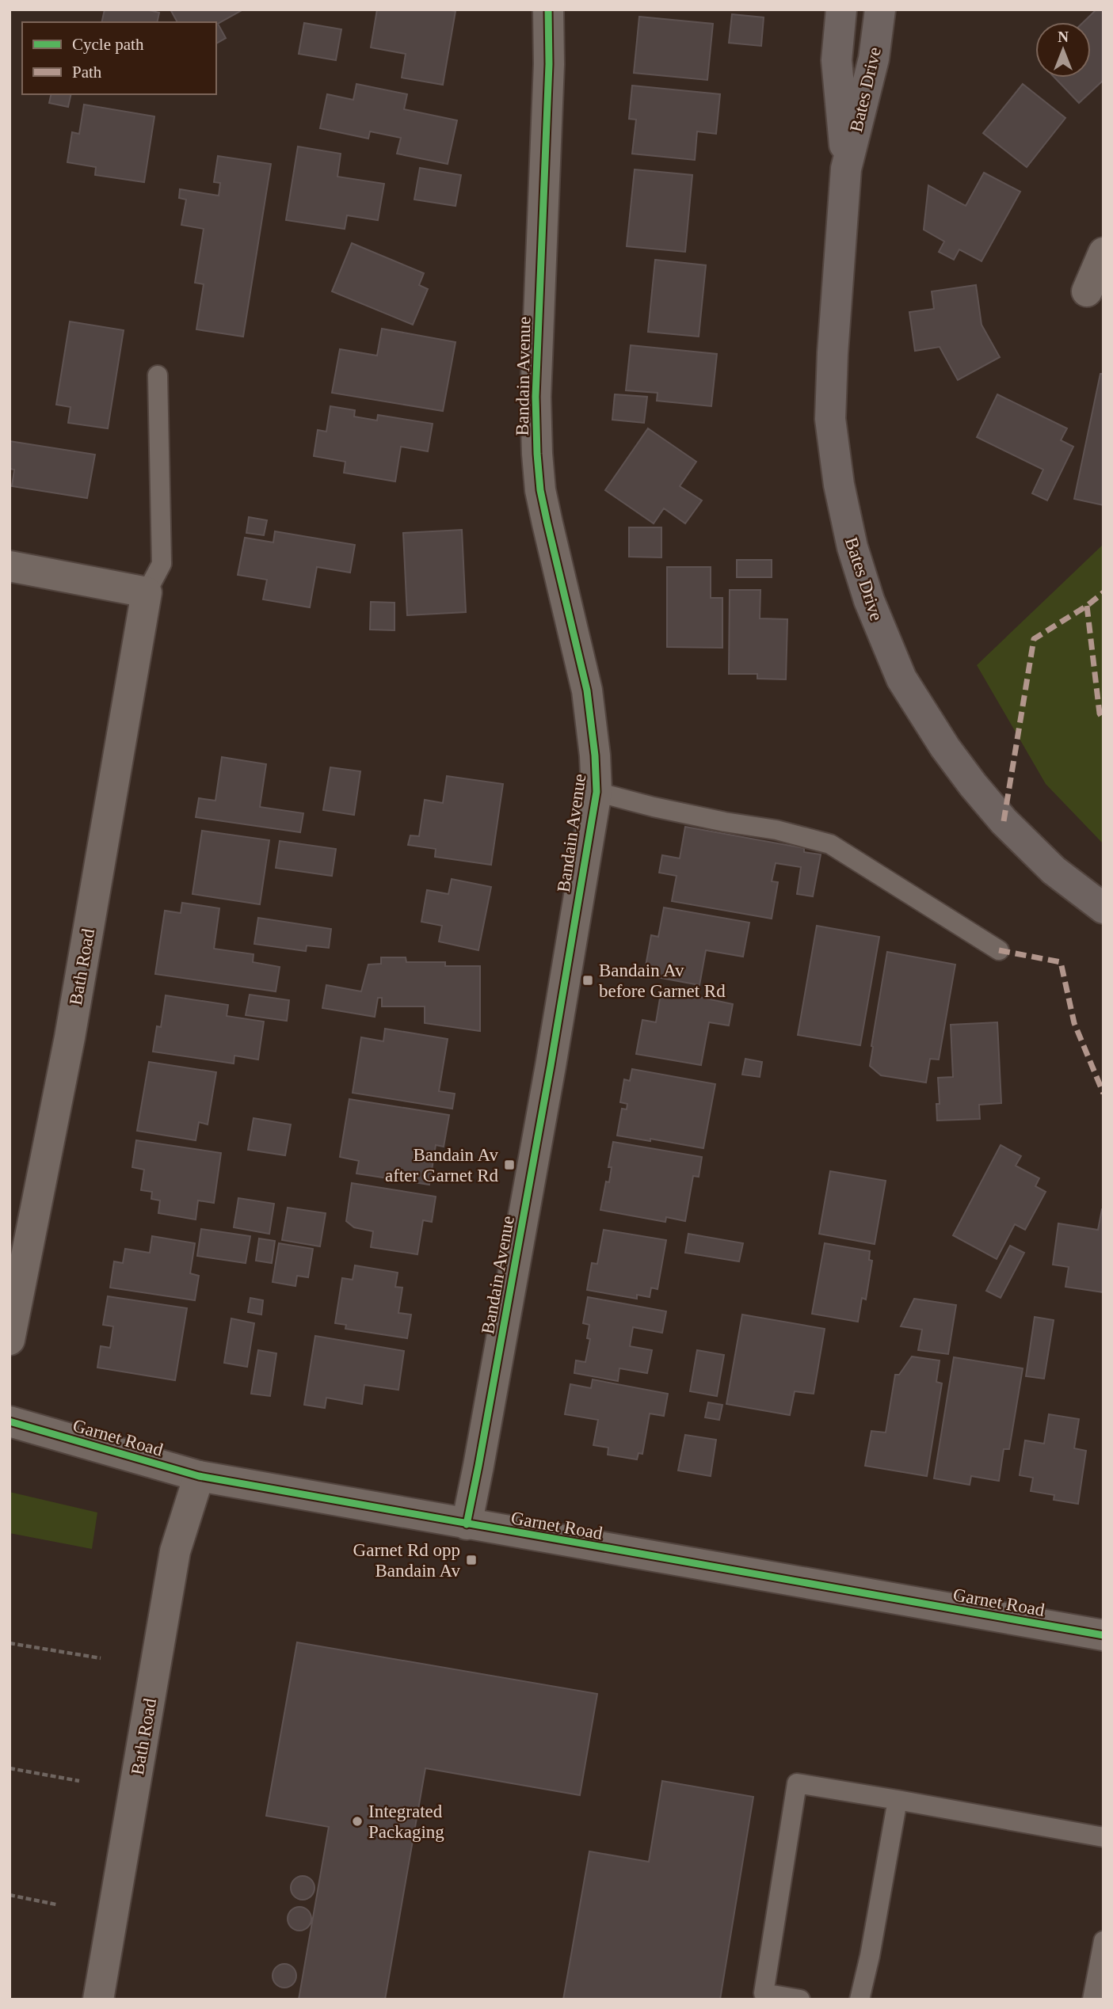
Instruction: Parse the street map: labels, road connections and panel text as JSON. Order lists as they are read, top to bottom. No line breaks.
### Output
{"streets":{"main road":["Bates Drive"],"street":["Bandain Avenue","Bath Road","Garnet Road"]},"crossings":[["Bandain Avenue","Garnet Road"],["Bath Road","Garnet Road"]],"places":{"transit":["Bandain Av before Garnet Rd","Bandain Av after Garnet Rd","Garnet Rd opp Bandain Av"],"other":["Integrated Packaging"]},"legend":["Cycle path","Path"],"north":"top"}
